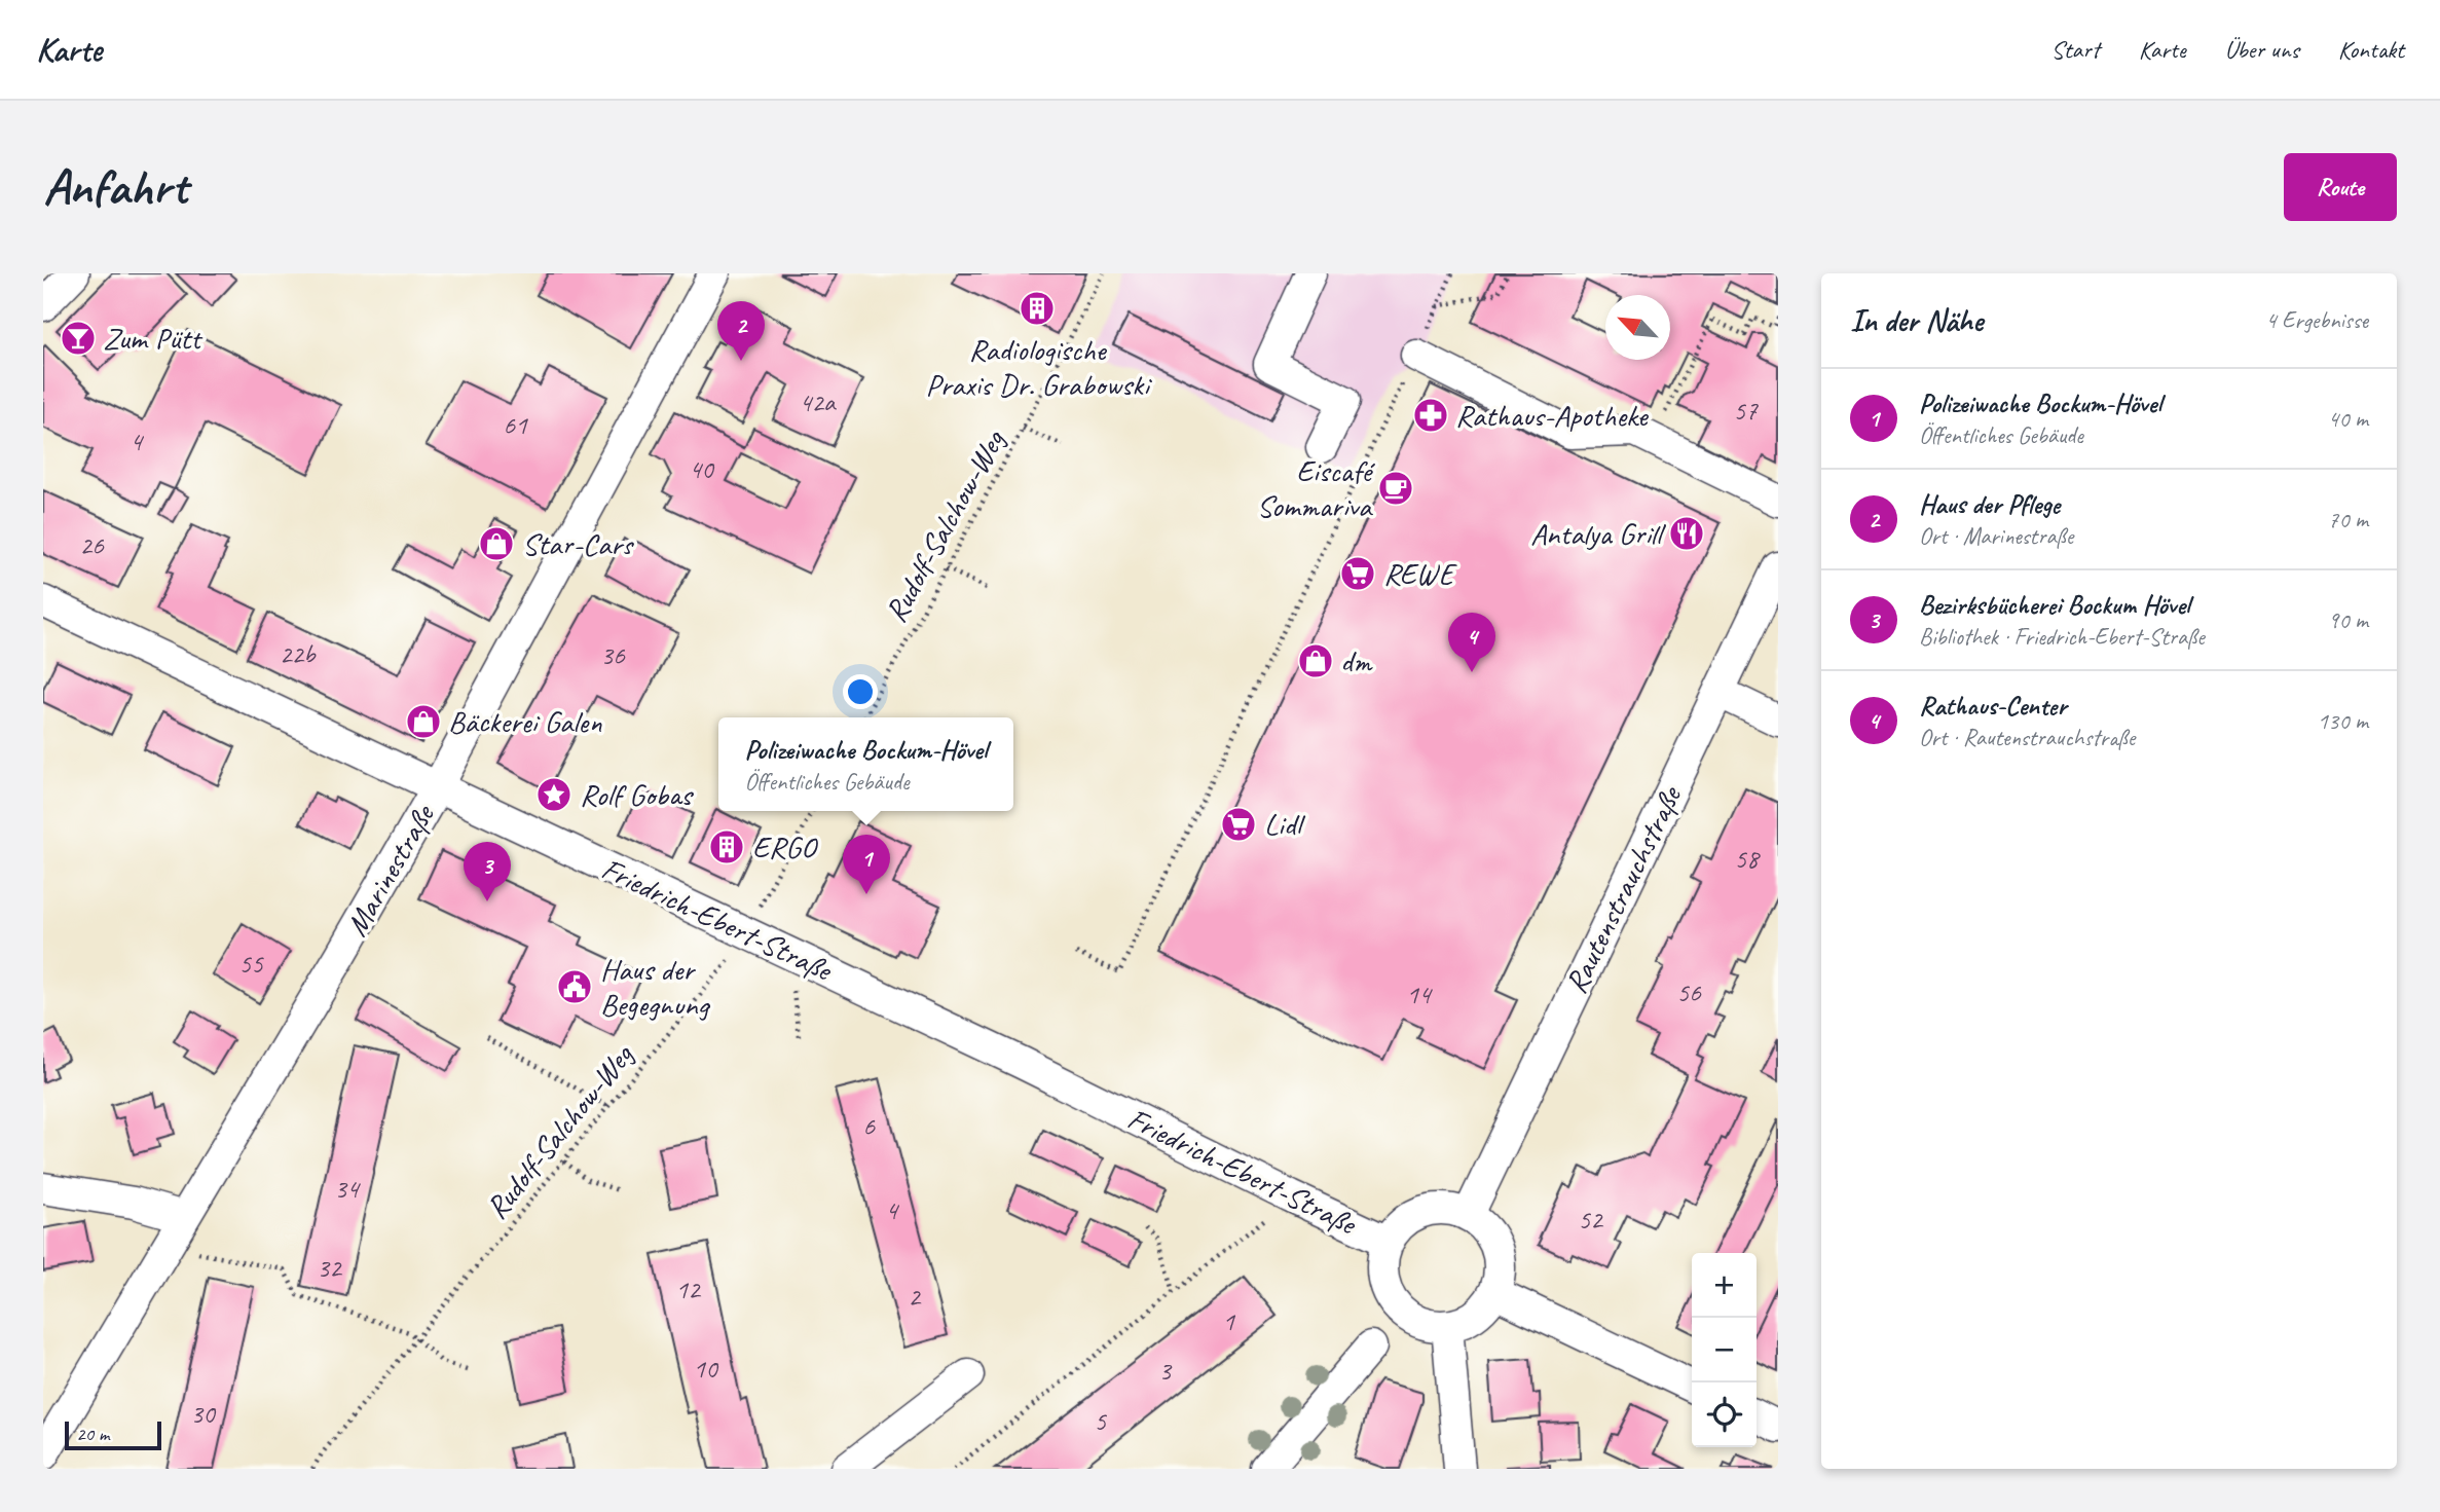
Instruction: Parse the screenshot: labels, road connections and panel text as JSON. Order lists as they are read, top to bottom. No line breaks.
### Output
{"streets":{"street":["Marinestraße","Rautenstrauchstraße","Friedrich-Ebert-Straße"],"path":["Rudolf-Salchow-Weg"]},"crossings":[["Rudolf-Salchow-Weg","Friedrich-Ebert-Straße"],["Marinestraße","Friedrich-Ebert-Straße"],["Rautenstrauchstraße","Friedrich-Ebert-Straße"]],"places":{"building":["Radiologische Praxis Dr. Grabowski","ERGO"],"bar":["Zum Pütt"],"pharmacy":["Rathaus-Apotheke"],"cafe":["Eiscafé Sommariva"],"restaurant":["Antalya Grill"],"shop":["Star-Cars","dm","Bäckerei Galen"],"supermarket":["REWE","Lidl"],"place":["Rolf Gobas"],"public building":["Haus der Begegnung"]},"house_numbers":["42a","57","61","4","40","26","22b","36","58","55","56","14","6","34","4","52","32","12","2","1","10","3","30","5"],"scale_bar":"20 m","north":"top left","page":{"header":"Karte","nav":["Start","Karte","Über uns","Kontakt"],"buttons":"Route","title":"Anfahrt","heading":["In der Nähe","4 Ergebnisse"],"pins":["2","4","1","3"],"list":[{"mark":"1","name":"Polizeiwache Bockum-Hövel","note":"Öffentliches Gebäude","value":"40 m"},{"mark":"2","name":"Haus der Pflege","note":"Ort · Marinestraße","value":"70 m"},{"mark":"3","name":"Bezirksbücherei Bockum Hövel","note":"Bibliothek · Friedrich-Ebert-Straße","value":"90 m"},{"mark":"4","name":"Rathaus-Center","note":"Ort · Rautenstrauchstraße","value":"130 m"}],"popup":["Polizeiwache Bockum-Hövel","Öffentliches Gebäude"],"map_buttons":["+","−"],"scale":"20 m"}}
